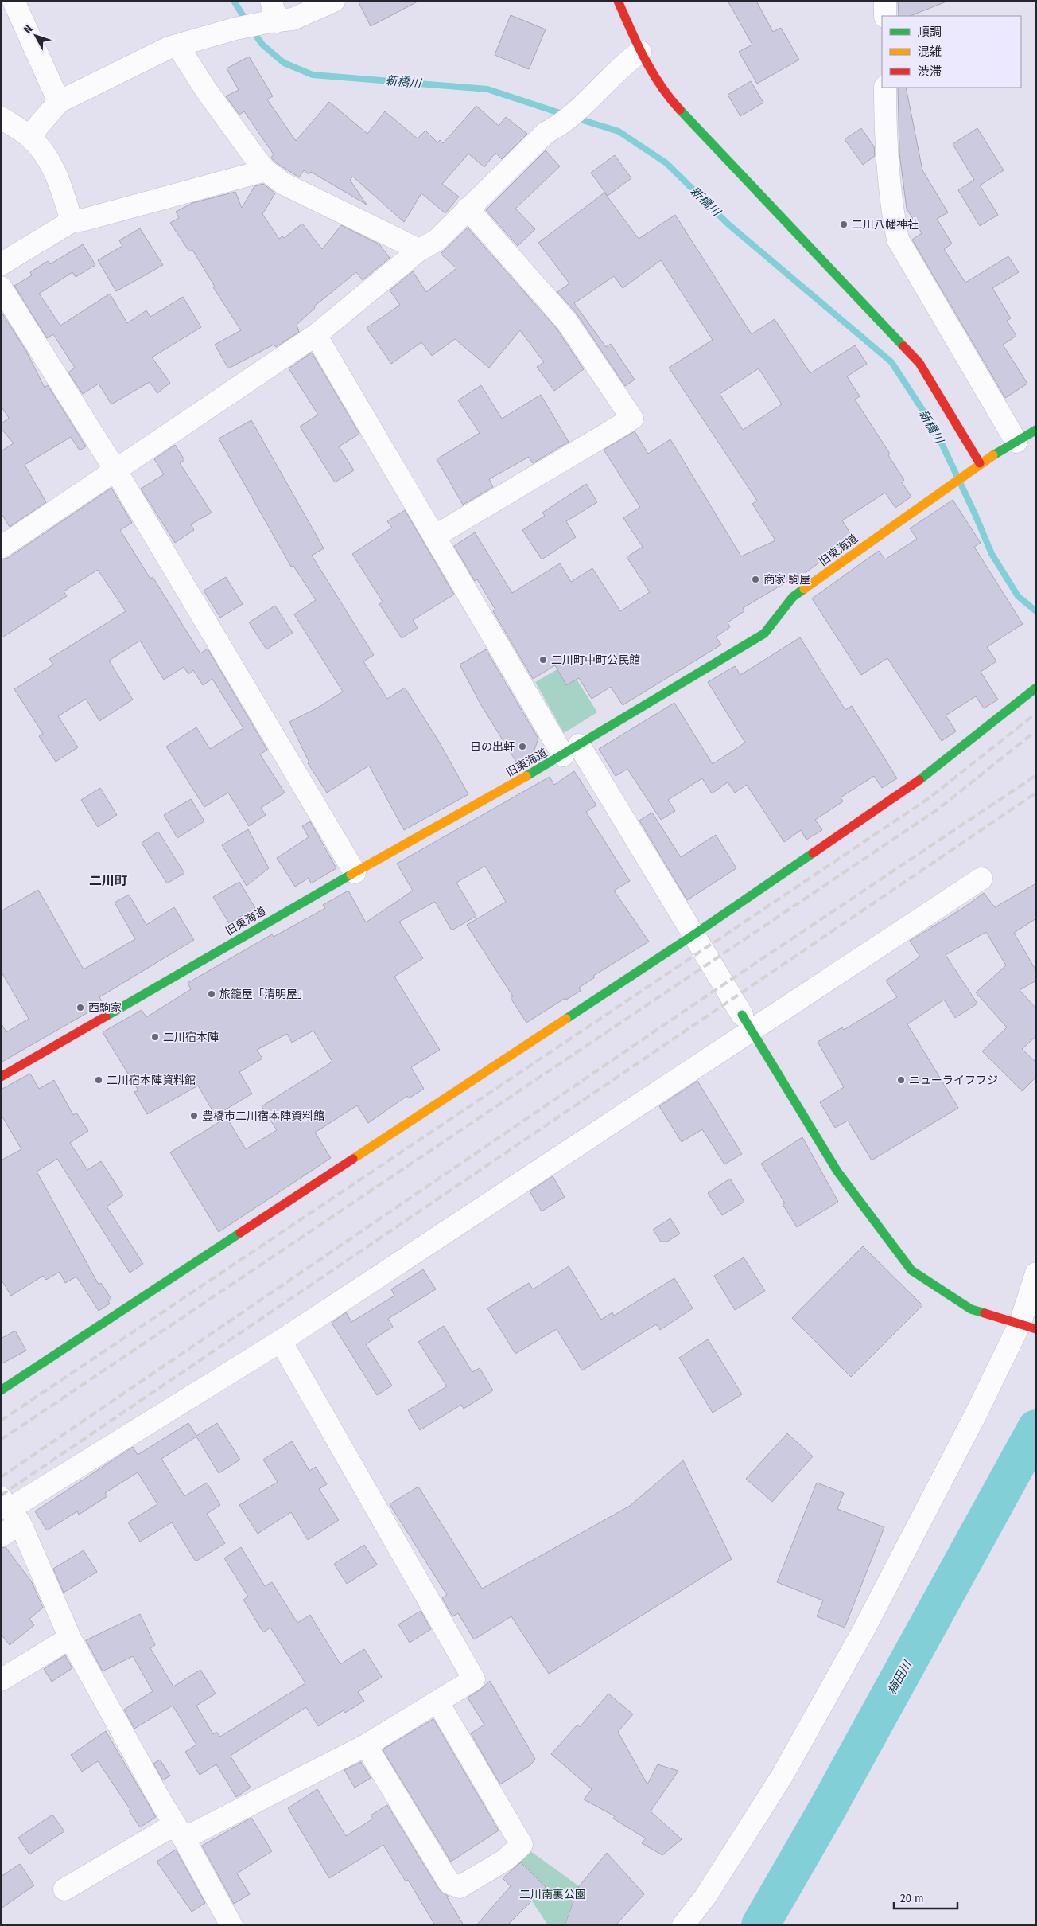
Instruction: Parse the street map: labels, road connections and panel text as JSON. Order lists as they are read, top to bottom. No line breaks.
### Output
{"streets":{"street":["旧東海道"]},"districts":["二川町"],"water":["新橋川","梅田川"],"parks":["二川南裏公園"],"places":["二川八幡神社","商家 駒屋","二川町中町公民館","日の出軒","旅籠屋「清明屋」","西駒家","二川宿本陣","二川宿本陣資料館","ニューライフフジ","豊橋市二川宿本陣資料館"],"legend":["順調","混雑","渋滞"],"scale_bar":"20 m","north":"top left"}
